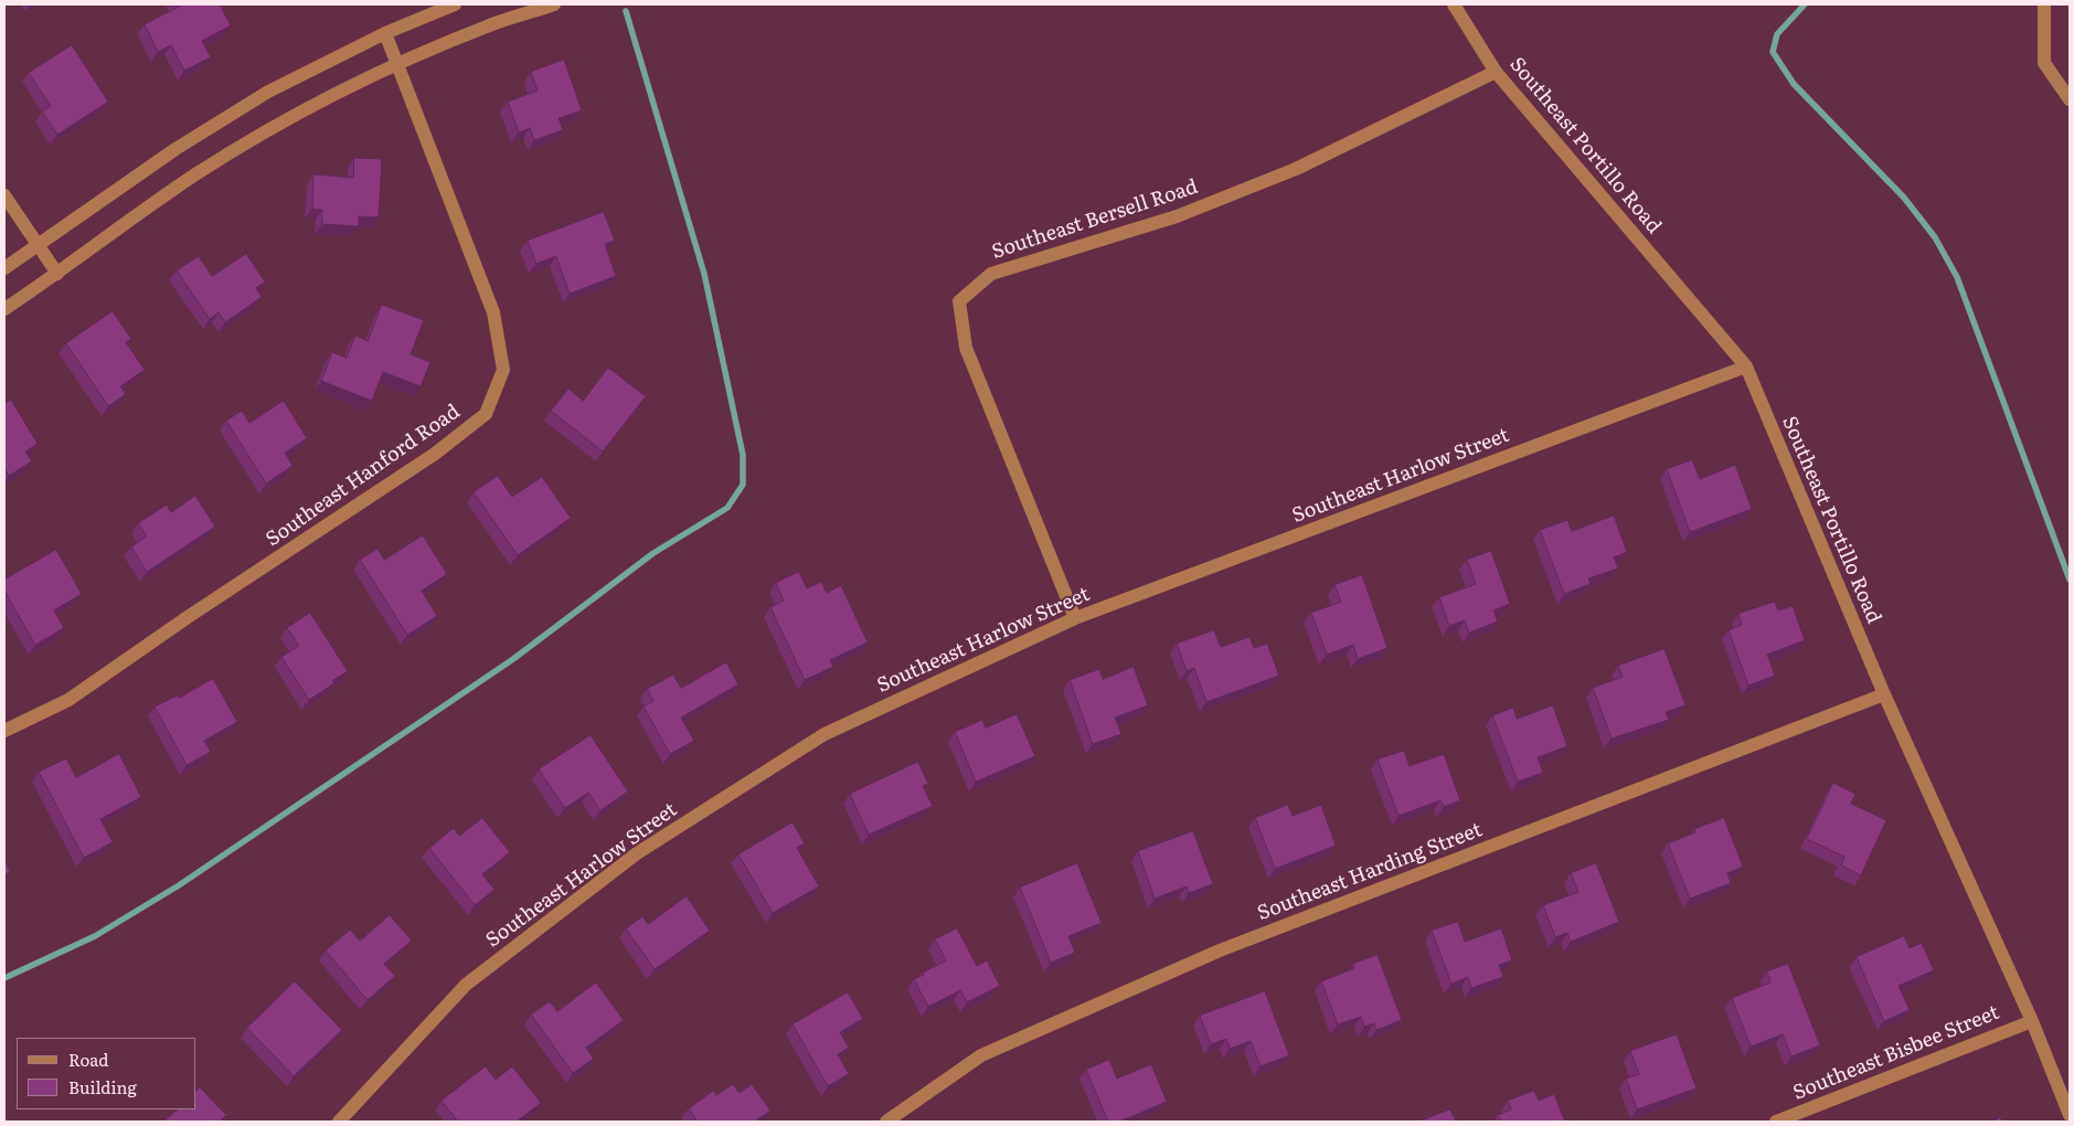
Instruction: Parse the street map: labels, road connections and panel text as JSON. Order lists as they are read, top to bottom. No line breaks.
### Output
{"streets":{"street":["Southeast Portillo Road","Southeast Bersell Road","Southeast Hanford Road","Southeast Harlow Street","Southeast Harding Street","Southeast Bisbee Street"]},"crossings":[["Southeast Portillo Road","Southeast Bersell Road"],["Southeast Portillo Road","Southeast Harlow Street"],["Southeast Portillo Road","Southeast Harding Street"],["Southeast Portillo Road","Southeast Bisbee Street"],["Southeast Bersell Road","Southeast Harlow Street"]],"legend":["Road","Building"]}
